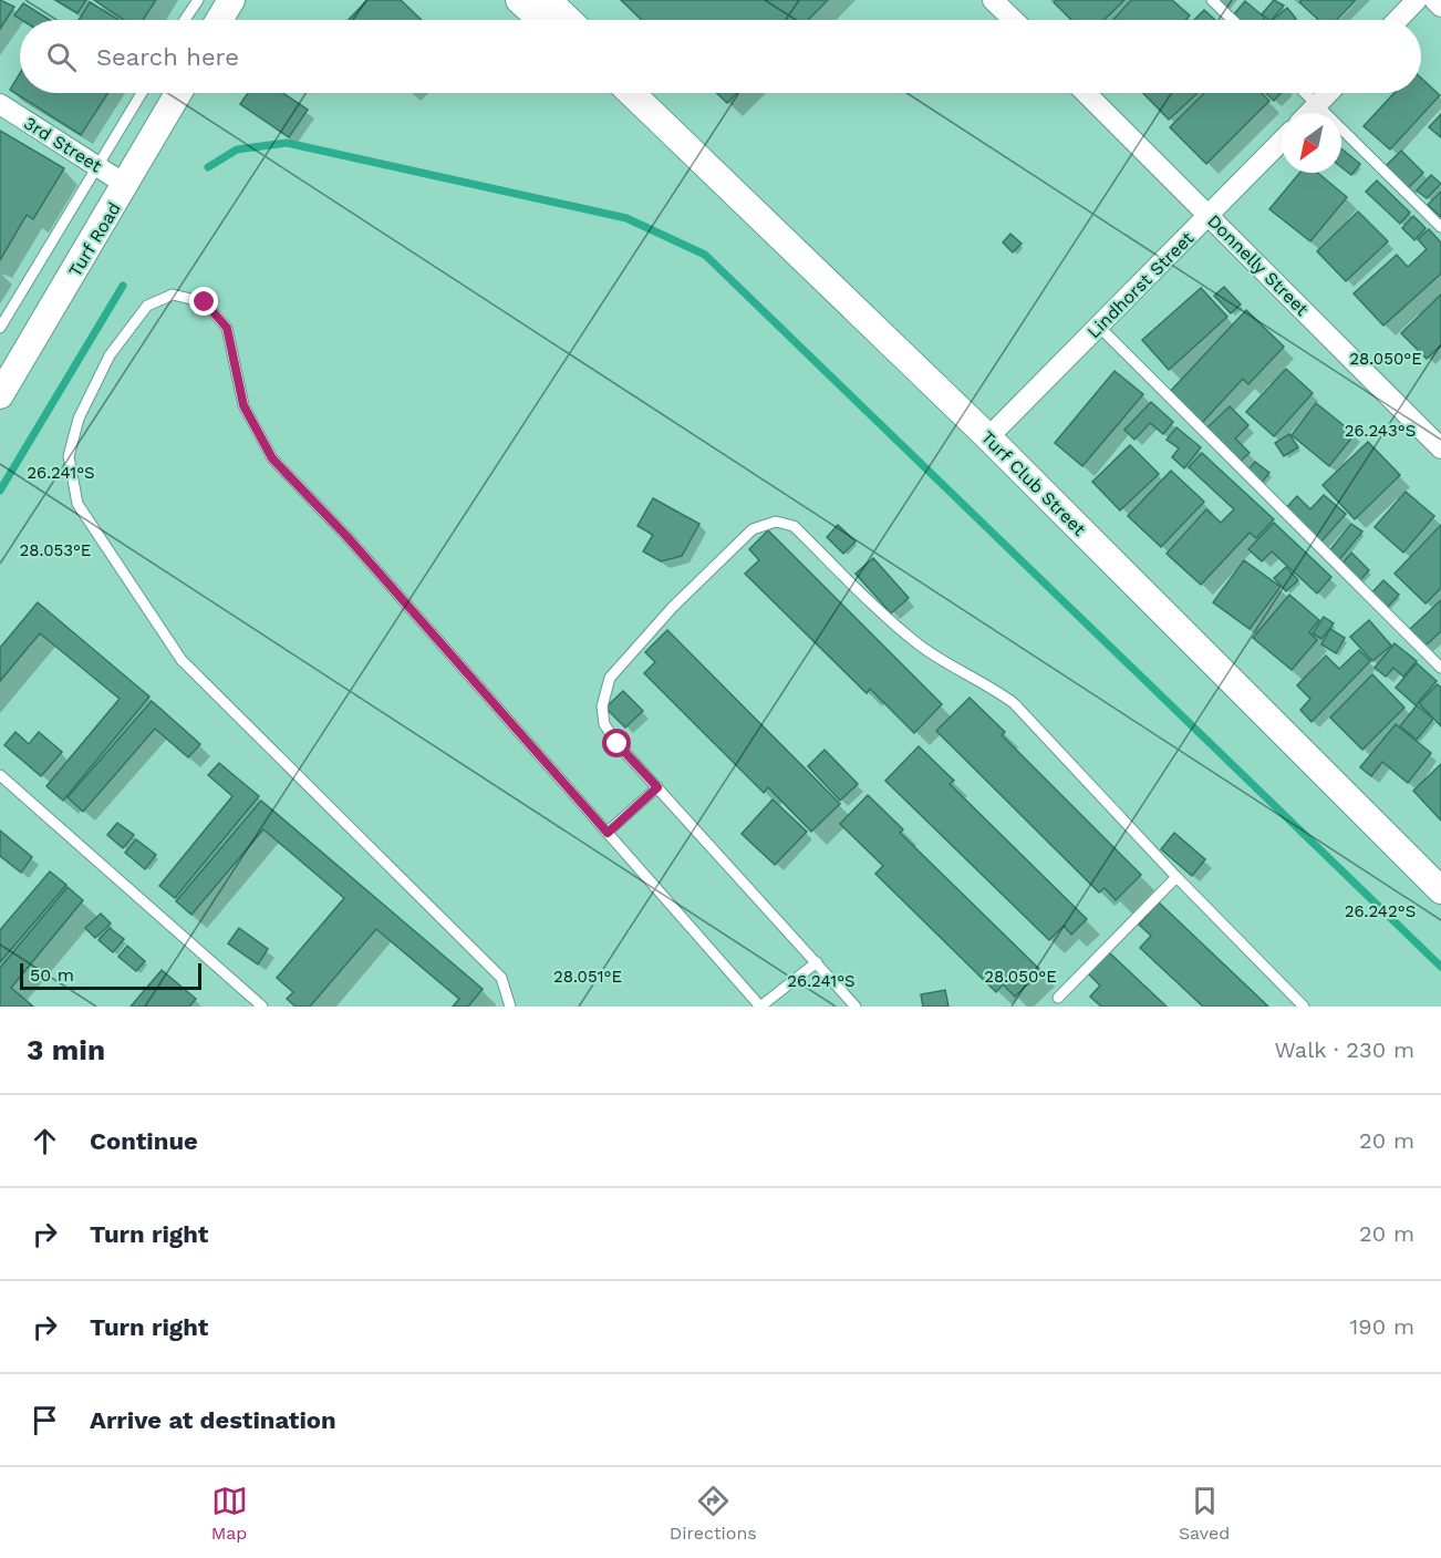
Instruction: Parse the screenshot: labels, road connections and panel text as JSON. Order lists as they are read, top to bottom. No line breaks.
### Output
{"streets":{"main road":["Turf Road","Turf Club Street"],"street":["3rd Street","Donnelly Street","Lindhorst Street"]},"crossings":[["3rd Street","Turf Road"],["Donnelly Street","Lindhorst Street"],["Lindhorst Street","Turf Club Street"]],"scale_bar":"50 m","north":"bottom left","page":{"search":"Search here","scale":"50 m","heading":["3 min","Walk · 230 m"],"list":[["Continue","20 m"],["Turn right","20 m"],["Turn right","190 m"],"Arrive at destination"],"nav":["Map","Directions","Saved"]},"coordinates":["28.050°E","26.243°S","26.241°S","28.053°E","26.242°S","28.051°E"]}
